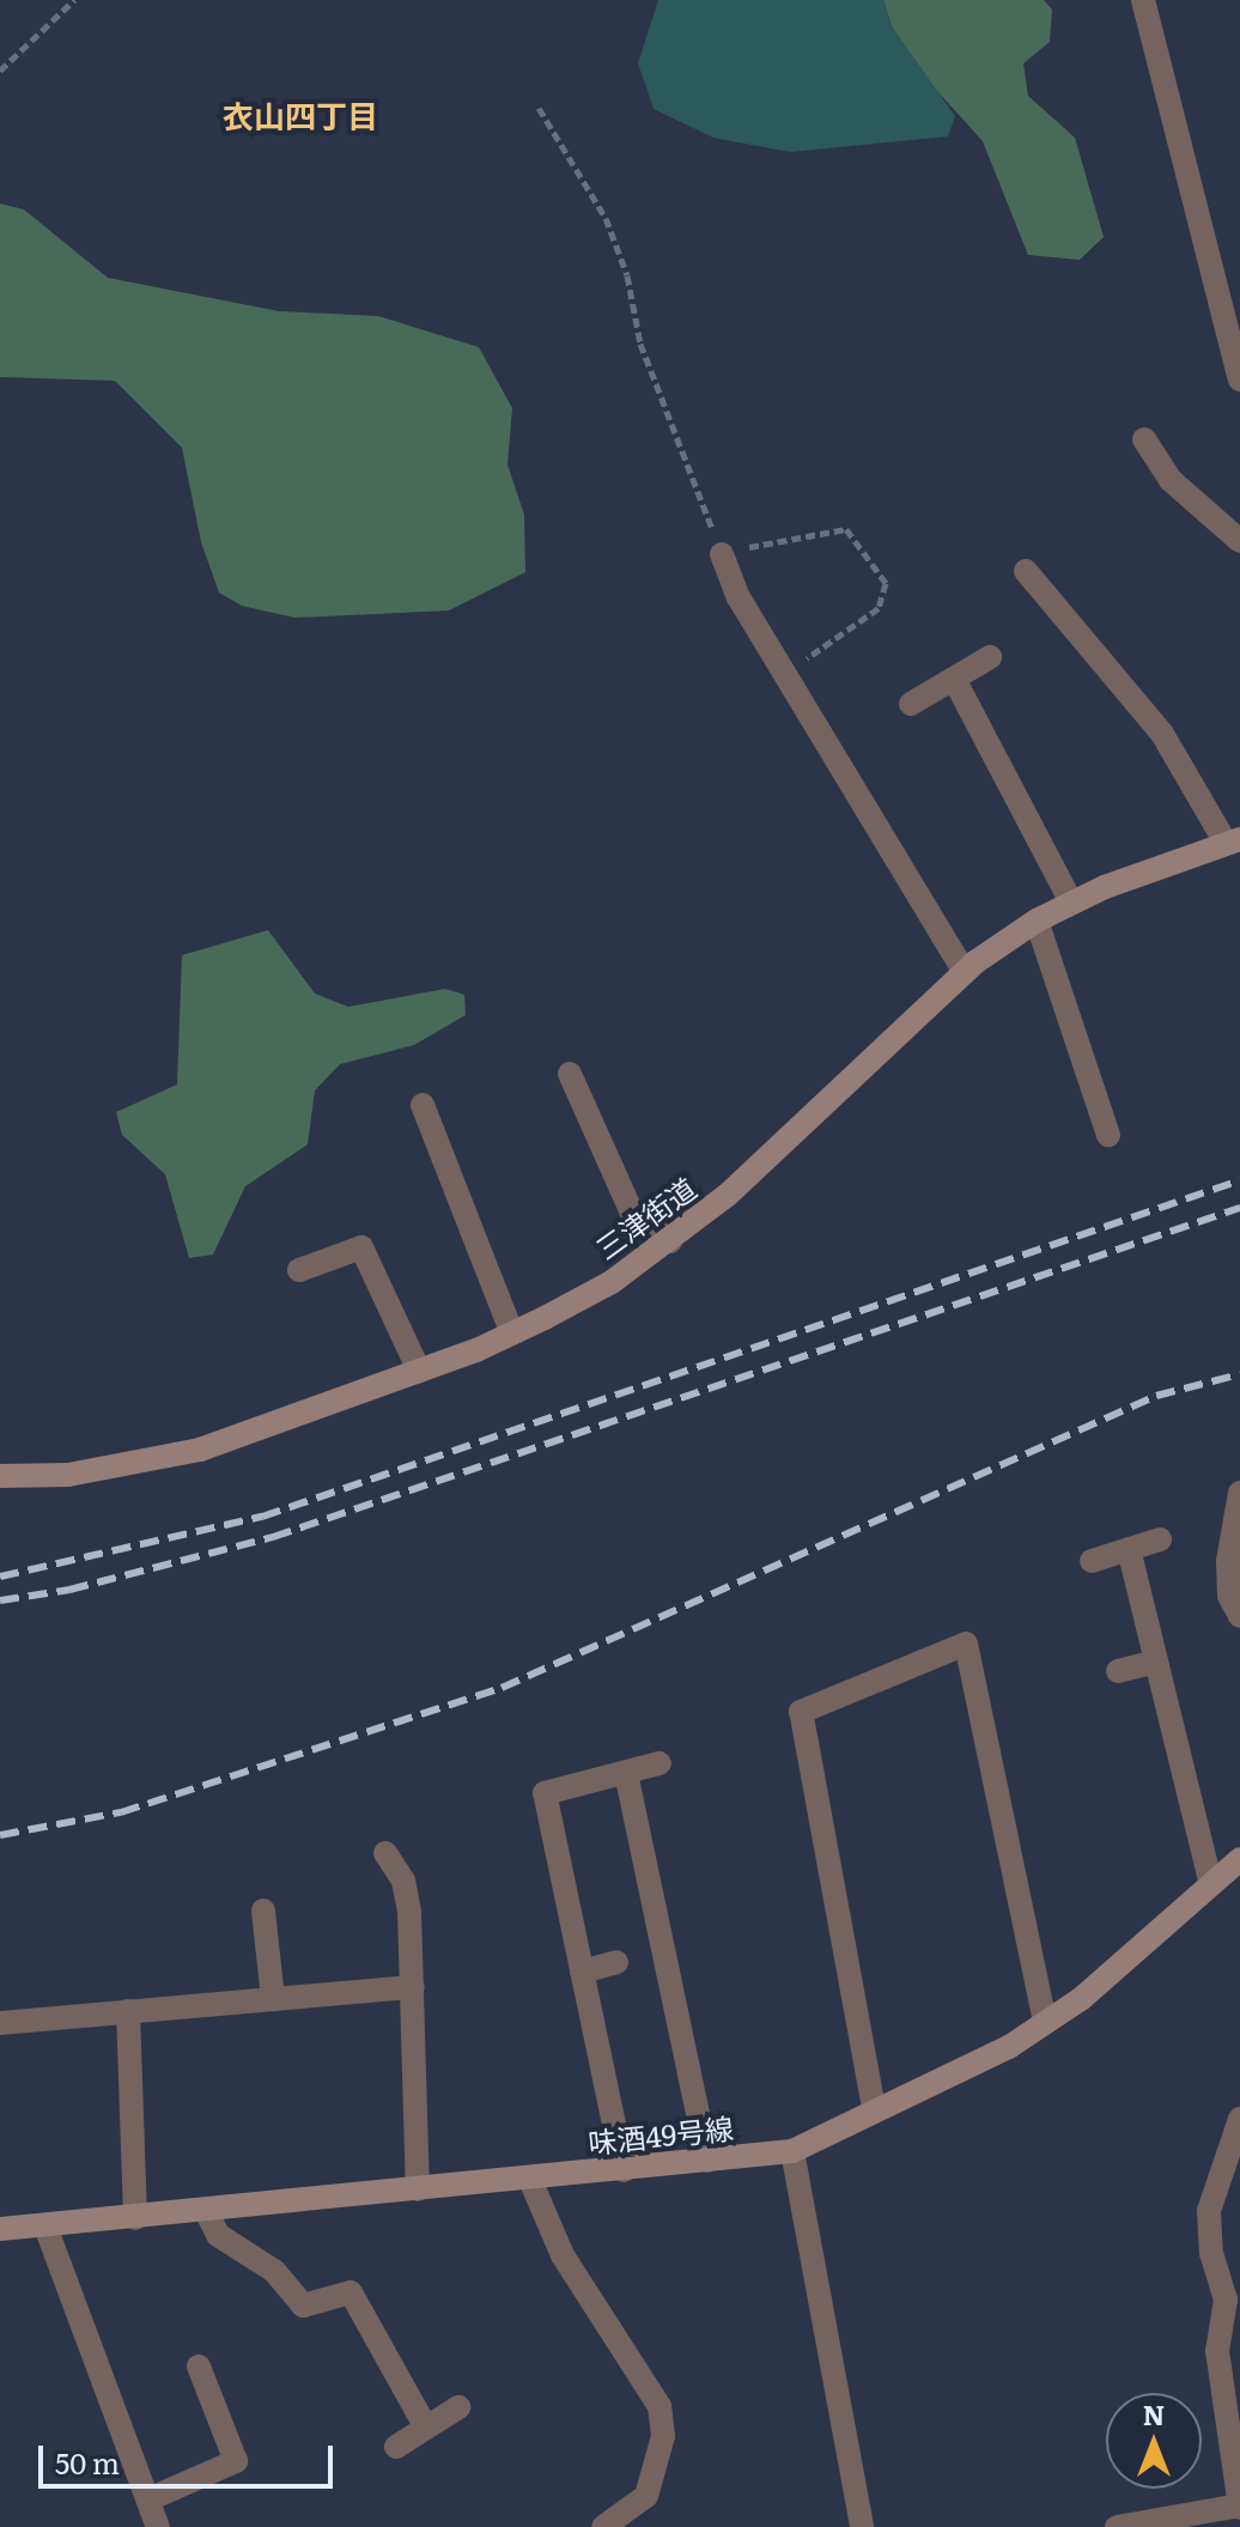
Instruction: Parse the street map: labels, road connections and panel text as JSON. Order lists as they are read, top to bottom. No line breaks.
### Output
{"streets":{"street":["三津街道","味酒49号線"]},"districts":["衣山四丁目"],"scale_bar":"50 m","north":"top"}
